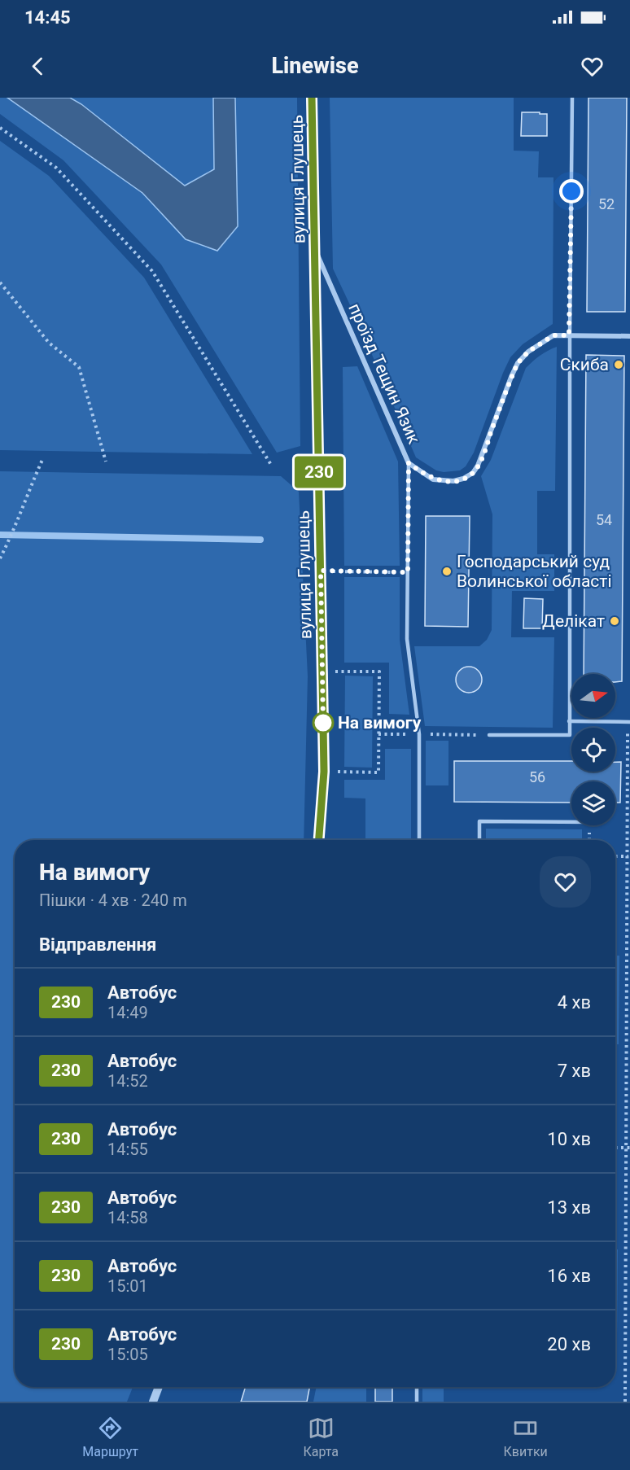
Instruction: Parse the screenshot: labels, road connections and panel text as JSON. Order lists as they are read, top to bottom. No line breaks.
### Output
{"streets":{"street":["вулиця Глушець","проїзд Тещин Язик"]},"crossings":[["вулиця Глушець","проїзд Тещин Язик"]],"places":["Скиба","Господарський суд Волинської області","Делікат","На вимогу"],"lines":["bus line 230"],"house_numbers":["52","54","56"],"north":"right","page":{"status":"14:45","header":"Linewise","on_map":"230","heading":[["На вимогу","Пішки · 4 хв · 240 m"],"Відправлення"],"list":[{"mark":"230","name":"Автобус","note":"14:49","value":"4 хв"},{"mark":"230","name":"Автобус","note":"14:52","value":"7 хв"},{"mark":"230","name":"Автобус","note":"14:55","value":"10 хв"},{"mark":"230","name":"Автобус","note":"14:58","value":"13 хв"},{"mark":"230","name":"Автобус","note":"15:01","value":"16 хв"},{"mark":"230","name":"Автобус","note":"15:05","value":"20 хв"}],"tabs":["Маршрут","Карта","Квитки"]}}
